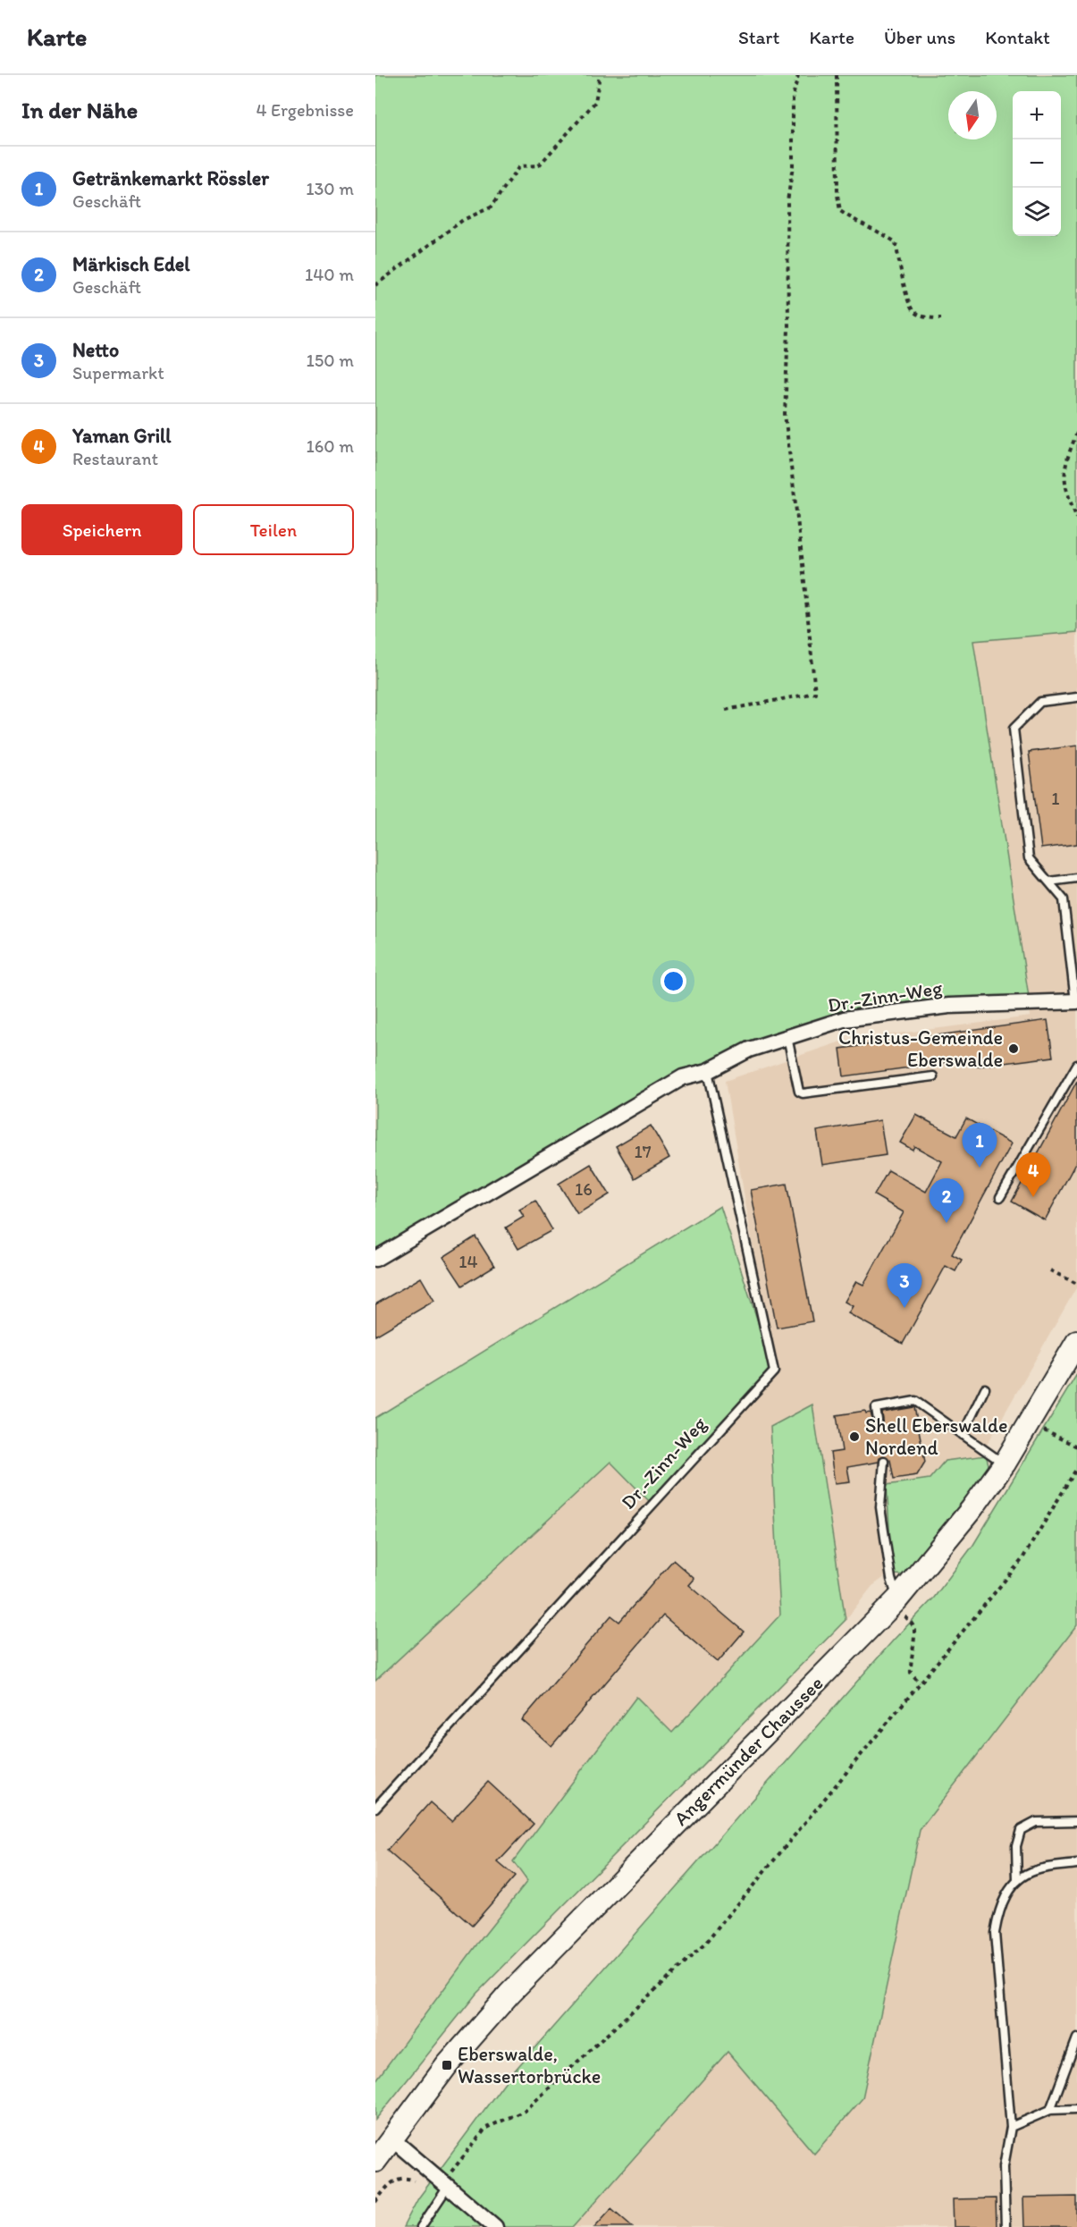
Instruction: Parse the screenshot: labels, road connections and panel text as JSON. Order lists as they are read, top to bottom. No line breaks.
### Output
{"streets":{"main road":["Angermünder Chaussee"],"street":["Dr.-Zinn-Weg"]},"places":{"other":["Christus-Gemeinde Eberswalde","Shell Eberswalde Nordend"],"transit":["Eberswalde, Wassertorbrücke"]},"house_numbers":["1","17","16","14"],"north":"bottom","page":{"header":"Karte","nav":["Start","Karte","Über uns","Kontakt"],"heading":["In der Nähe","4 Ergebnisse"],"map_buttons":["+","−"],"list":[{"mark":"1","name":"Getränkemarkt Rössler","note":"Geschäft","value":"130 m"},{"mark":"2","name":"Märkisch Edel","note":"Geschäft","value":"140 m"},{"mark":"3","name":"Netto","note":"Supermarkt","value":"150 m"},{"mark":"4","name":"Yaman Grill","note":"Restaurant","value":"160 m"}],"buttons":["Speichern","Teilen"],"pins":["1","4","2","3"]}}
